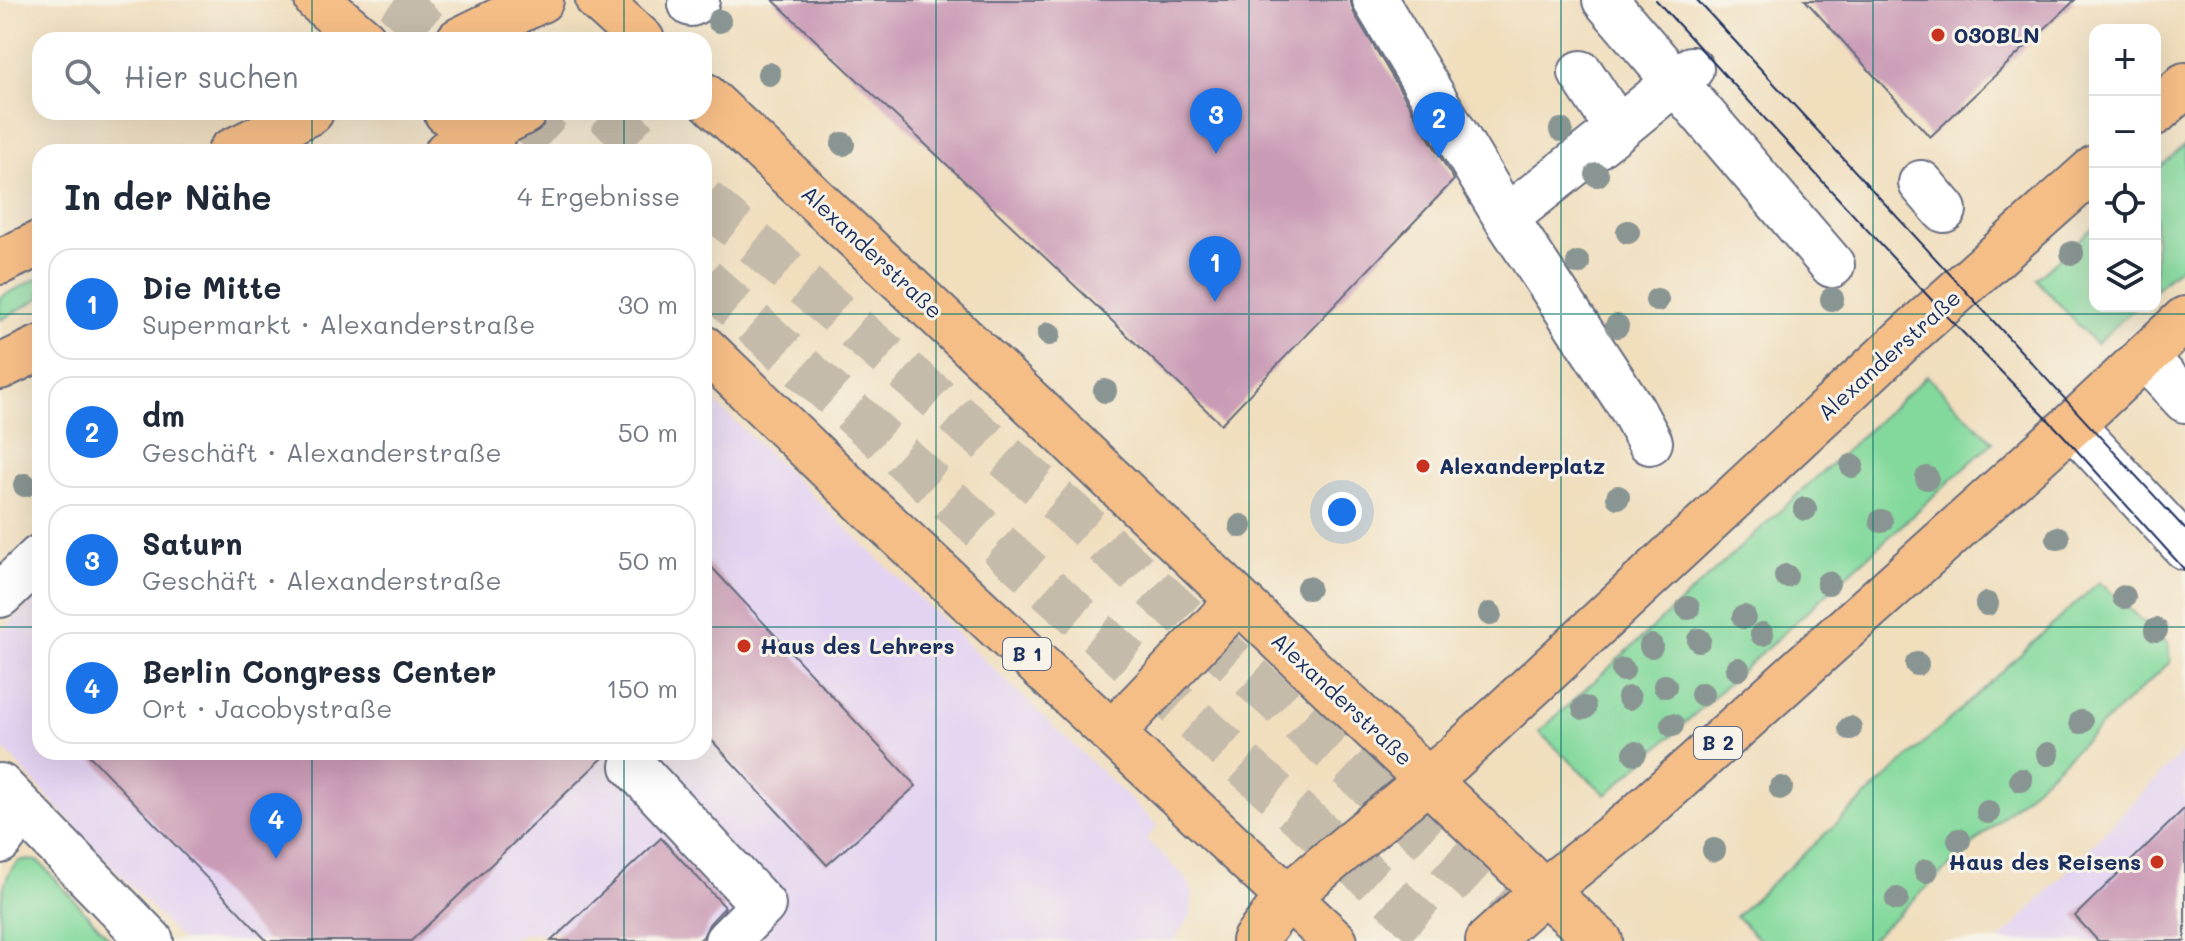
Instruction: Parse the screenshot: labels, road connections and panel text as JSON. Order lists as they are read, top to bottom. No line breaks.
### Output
{"streets":{"main road":["Alexanderstraße","B 1","B 2"]},"places":["030BLN","Alexanderplatz","Haus des Lehrers","Haus des Reisens"],"page":{"map_buttons":["+","−"],"search":"Hier suchen","pins":["3","2","1","4"],"heading":["In der Nähe","4 Ergebnisse"],"list":[{"mark":"1","name":"Die Mitte","note":"Supermarkt · Alexanderstraße","value":"30 m"},{"mark":"2","name":"dm","note":"Geschäft · Alexanderstraße","value":"50 m"},{"mark":"3","name":"Saturn","note":"Geschäft · Alexanderstraße","value":"50 m"},{"mark":"4","name":"Berlin Congress Center","note":"Ort · Jacobystraße","value":"150 m"}]}}
